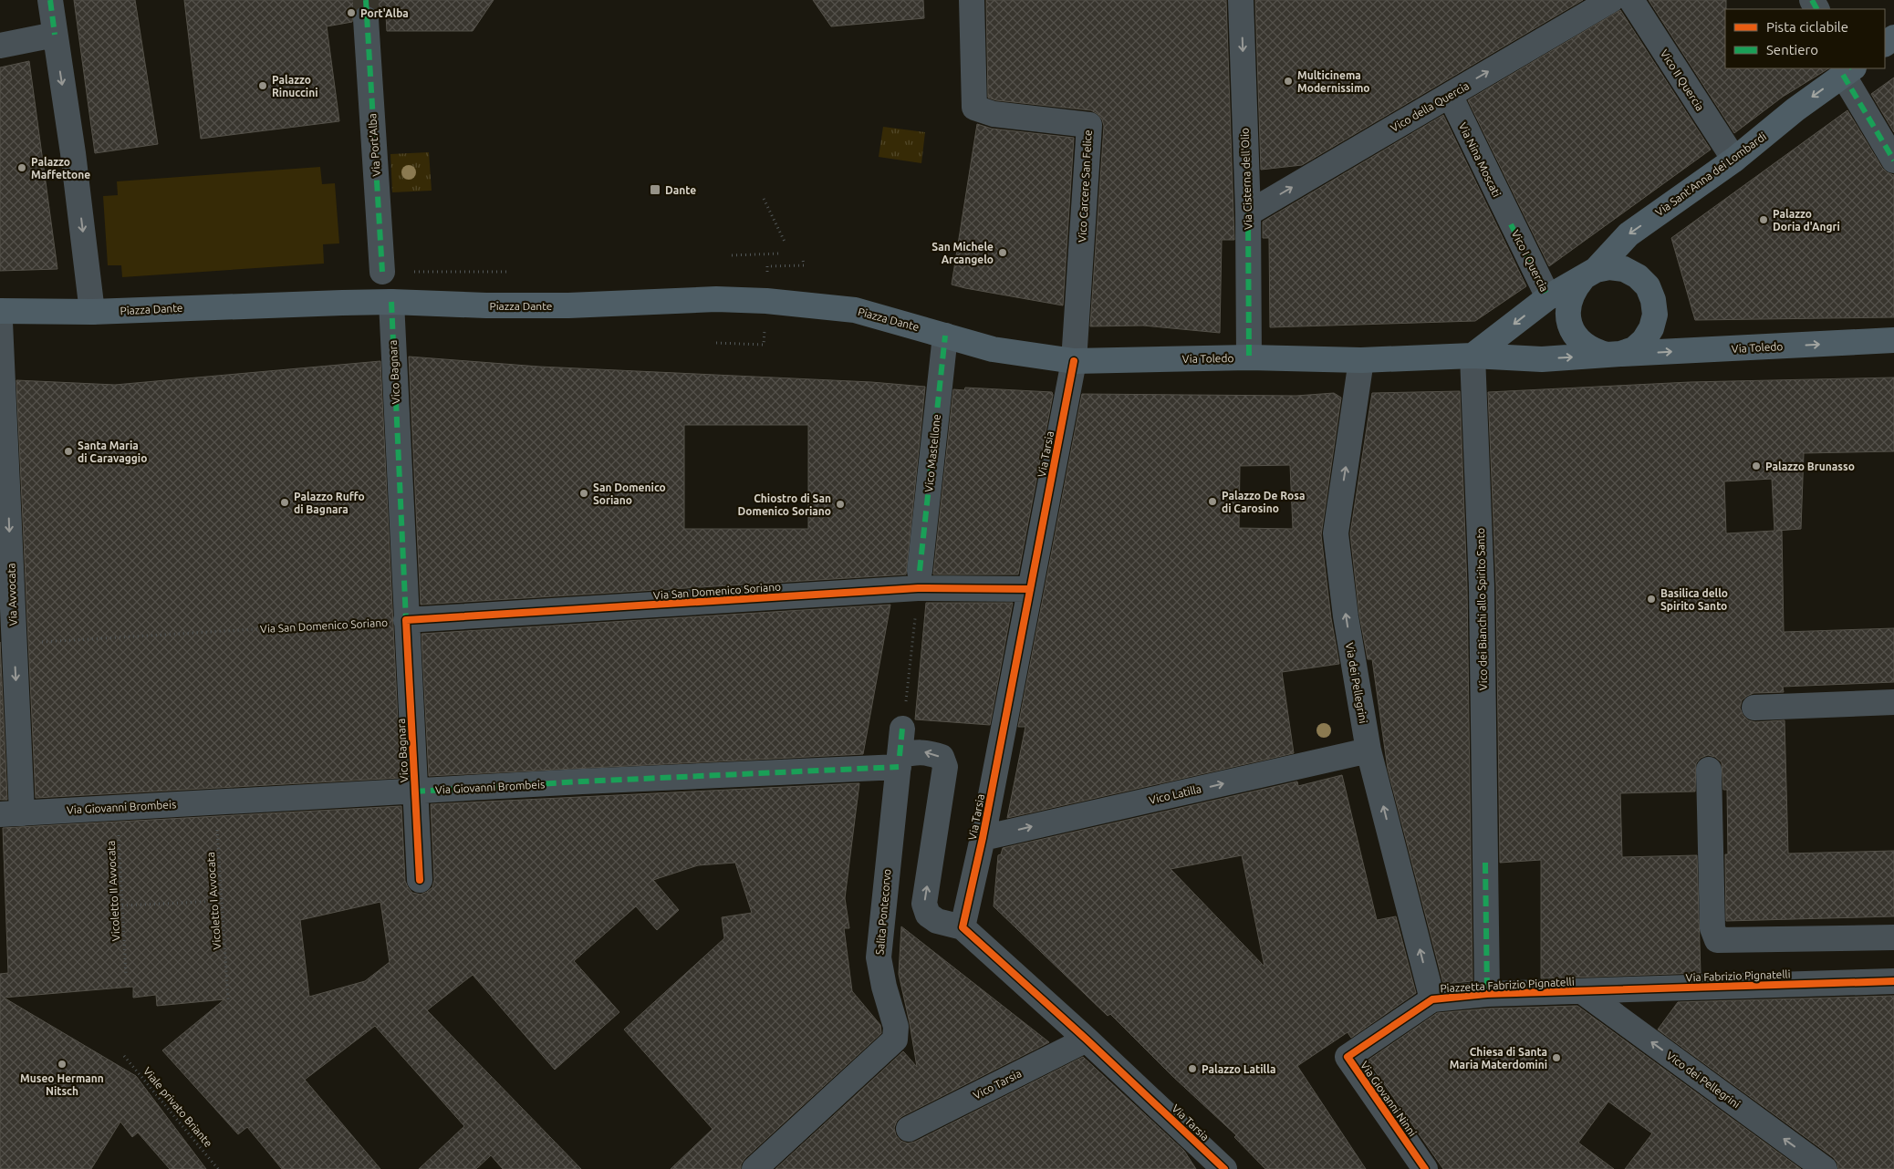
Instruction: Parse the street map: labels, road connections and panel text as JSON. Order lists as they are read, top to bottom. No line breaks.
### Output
{"streets":{"main road":["Via Sant'Anna dei Lombardi","Piazza Dante","Via Toledo"],"street":["Vico II Quercia","Vico della Quercia","Via Port'Alba","Via Nina Moscati","Via Cisterna dell'Olio","Vico Carcere San Felice","Vico I Quercia","Vico Bagnara","Vico Mastellone","Via Tarsia","Via San Domenico Soriano","Via Avvocata","Vico dei Bianchi allo Spirito Santo","Via dei Pellegrini","Via Giovanni Brombeis","Vico Latilla","Salita Pontecorvo","Via Fabrizio Pignatelli","Piazzetta Fabrizio Pignatelli","Vico dei Pellegrini","Vico Tarsia","Via Giovanni Ninni"],"path":["Vicoletto II Avvocata","Vicoletto I Avvocata","Viale privato Briante"]},"crossings":[["Vico II Quercia","Via Sant'Anna dei Lombardi"],["Vico della Quercia","Via Nina Moscati"],["Vico della Quercia","Via Cisterna dell'Olio"],["Via Nina Moscati","Vico I Quercia"],["Via Sant'Anna dei Lombardi","Via Toledo"],["Via Cisterna dell'Olio","Via Toledo"],["Vico Carcere San Felice","Via Toledo"],["Vico Carcere San Felice","Via Tarsia"],["Piazza Dante","Via Toledo"],["Piazza Dante","Vico Bagnara"],["Piazza Dante","Vico Mastellone"],["Via Toledo","Vico Mastellone"],["Via Toledo","Via Tarsia"],["Via Toledo","Vico dei Bianchi allo Spirito Santo"],["Via Toledo","Via dei Pellegrini"],["Vico Bagnara","Via San Domenico Soriano"],["Vico Bagnara","Via Giovanni Brombeis"],["Via Tarsia","Via San Domenico Soriano"],["Via Tarsia","Via Giovanni Brombeis"],["Via Tarsia","Vico Latilla"],["Via Tarsia","Salita Pontecorvo"],["Via Tarsia","Vico Tarsia"],["Via San Domenico Soriano","Via Avvocata"],["Via Avvocata","Via Giovanni Brombeis"],["Vico dei Bianchi allo Spirito Santo","Piazzetta Fabrizio Pignatelli"],["Via dei Pellegrini","Vico Latilla"],["Via dei Pellegrini","Piazzetta Fabrizio Pignatelli"],["Via dei Pellegrini","Via Giovanni Ninni"],["Via Giovanni Brombeis","Vicoletto II Avvocata"],["Via Giovanni Brombeis","Vicoletto I Avvocata"],["Via Giovanni Brombeis","Salita Pontecorvo"],["Via Fabrizio Pignatelli","Piazzetta Fabrizio Pignatelli"],["Via Fabrizio Pignatelli","Vico dei Pellegrini"],["Piazzetta Fabrizio Pignatelli","Vico dei Pellegrini"],["Piazzetta Fabrizio Pignatelli","Via Giovanni Ninni"]],"one_way":["Vico della Quercia","Via Sant'Anna dei Lombardi","Via Cisterna dell'Olio","Via Toledo","Via Avvocata","Via dei Pellegrini","Vico Latilla","Vico dei Pellegrini"],"places":{"other":["Port'Alba","Multicinema Modernissimo","Palazzo Rinuccini","Palazzo Maffettone","Palazzo Doria d'Angri","San Michele Arcangelo","Santa Maria di Caravaggio","Palazzo Brunasso","San Domenico Soriano","Palazzo De Rosa di Carosino","Palazzo Ruffo di Bagnara","Chiostro di San Domenico Soriano","Basilica dello Spirito Santo","Chiesa di Santa Maria Materdomini","Museo Hermann Nitsch","Palazzo Latilla"],"transit":["Dante"]},"legend":["Pista ciclabile","Sentiero"]}
